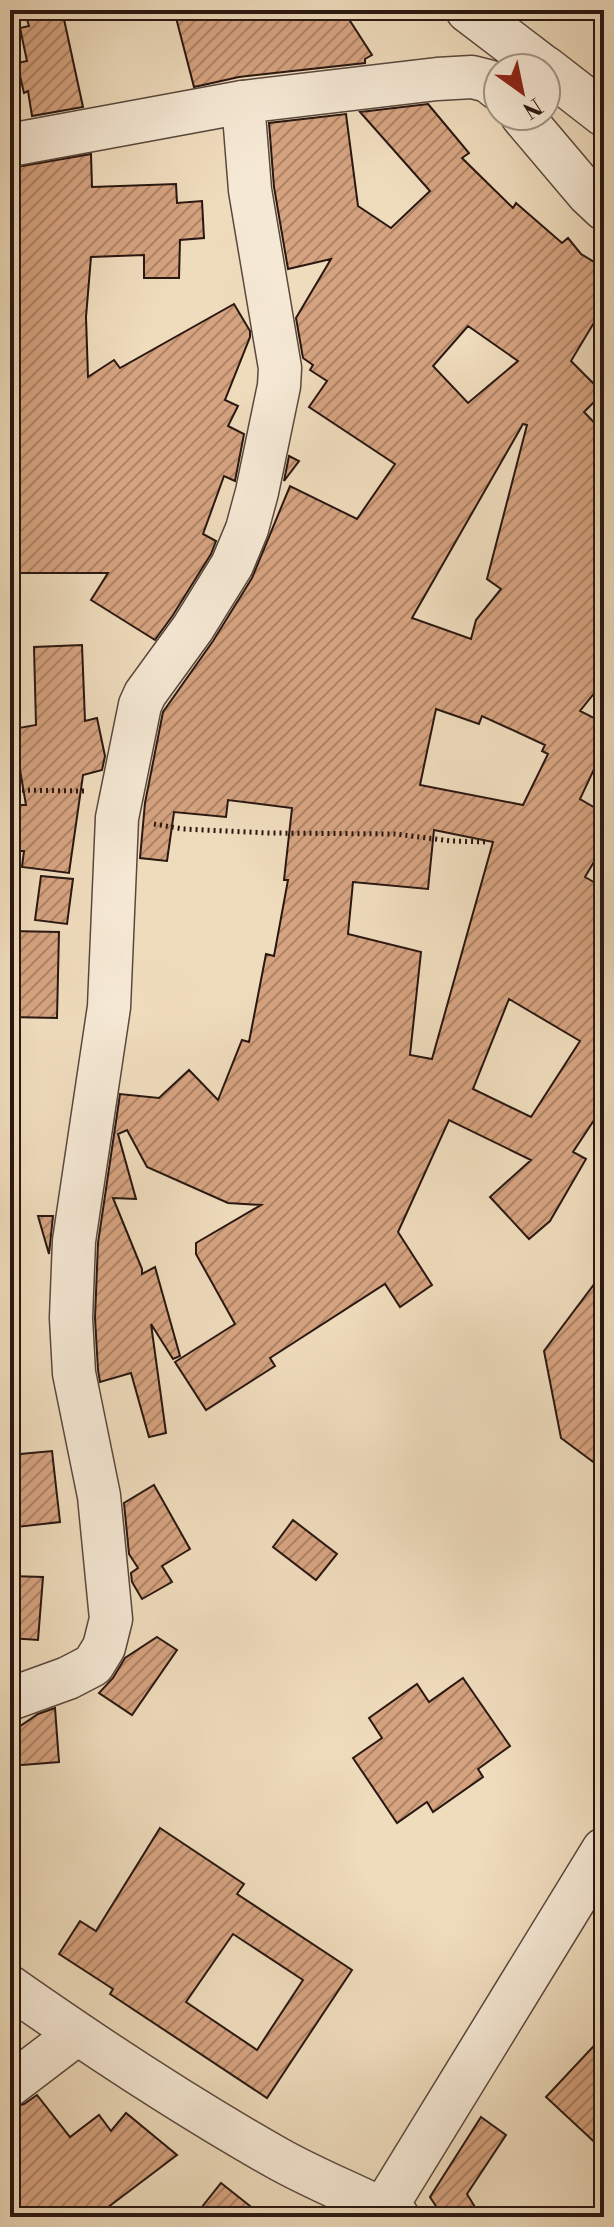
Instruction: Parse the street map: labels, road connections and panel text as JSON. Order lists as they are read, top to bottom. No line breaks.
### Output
{"north":"bottom right"}
